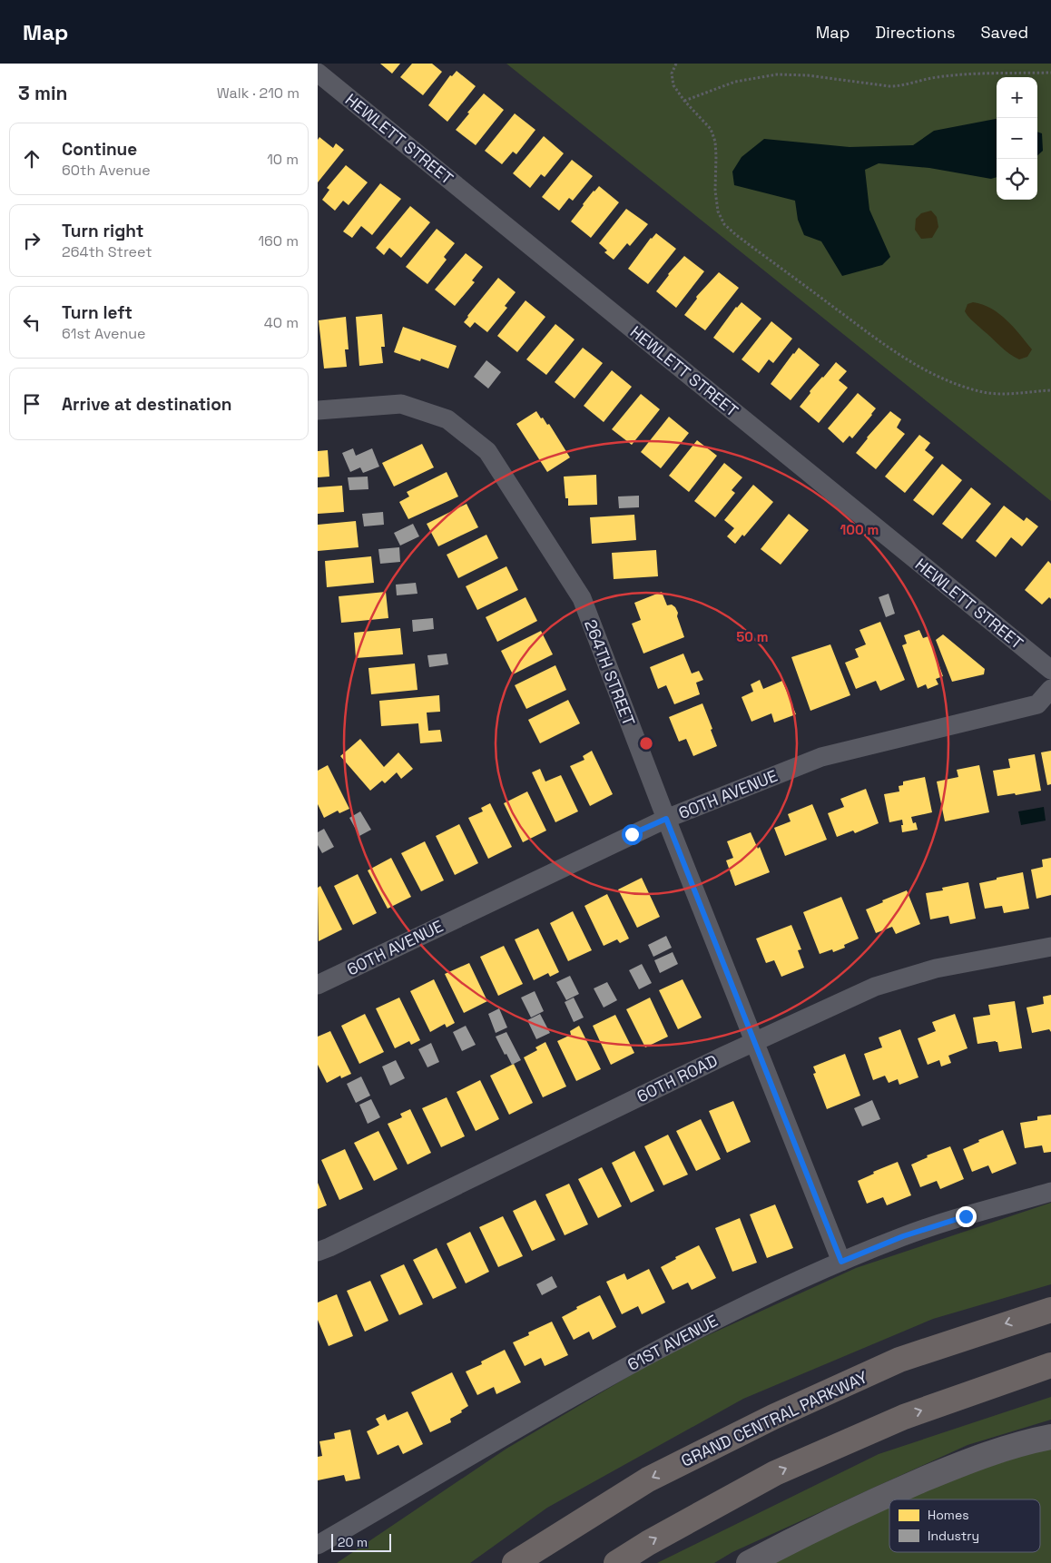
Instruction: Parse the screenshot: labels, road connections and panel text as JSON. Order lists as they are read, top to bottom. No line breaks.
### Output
{"streets":{"highway":["GRAND CENTRAL PARKWAY"],"street":["HEWLETT STREET","264TH STREET","60TH AVENUE","60TH ROAD","61ST AVENUE"]},"crossings":[["264TH STREET","60TH AVENUE"],["264TH STREET","60TH ROAD"],["264TH STREET","61ST AVENUE"]],"legend":["Homes","Industry"],"scale_bar":"20 m","page":{"header":"Map","nav":["Map","Directions","Saved"],"heading":["3 min","Walk · 210 m"],"map_buttons":["+","−"],"list":[["Continue","60th Avenue","10 m"],["Turn right","264th Street","160 m"],["Turn left","61st Avenue","40 m"],"Arrive at destination"],"scale":"20 m"},"rings":["100 m","50 m"]}
